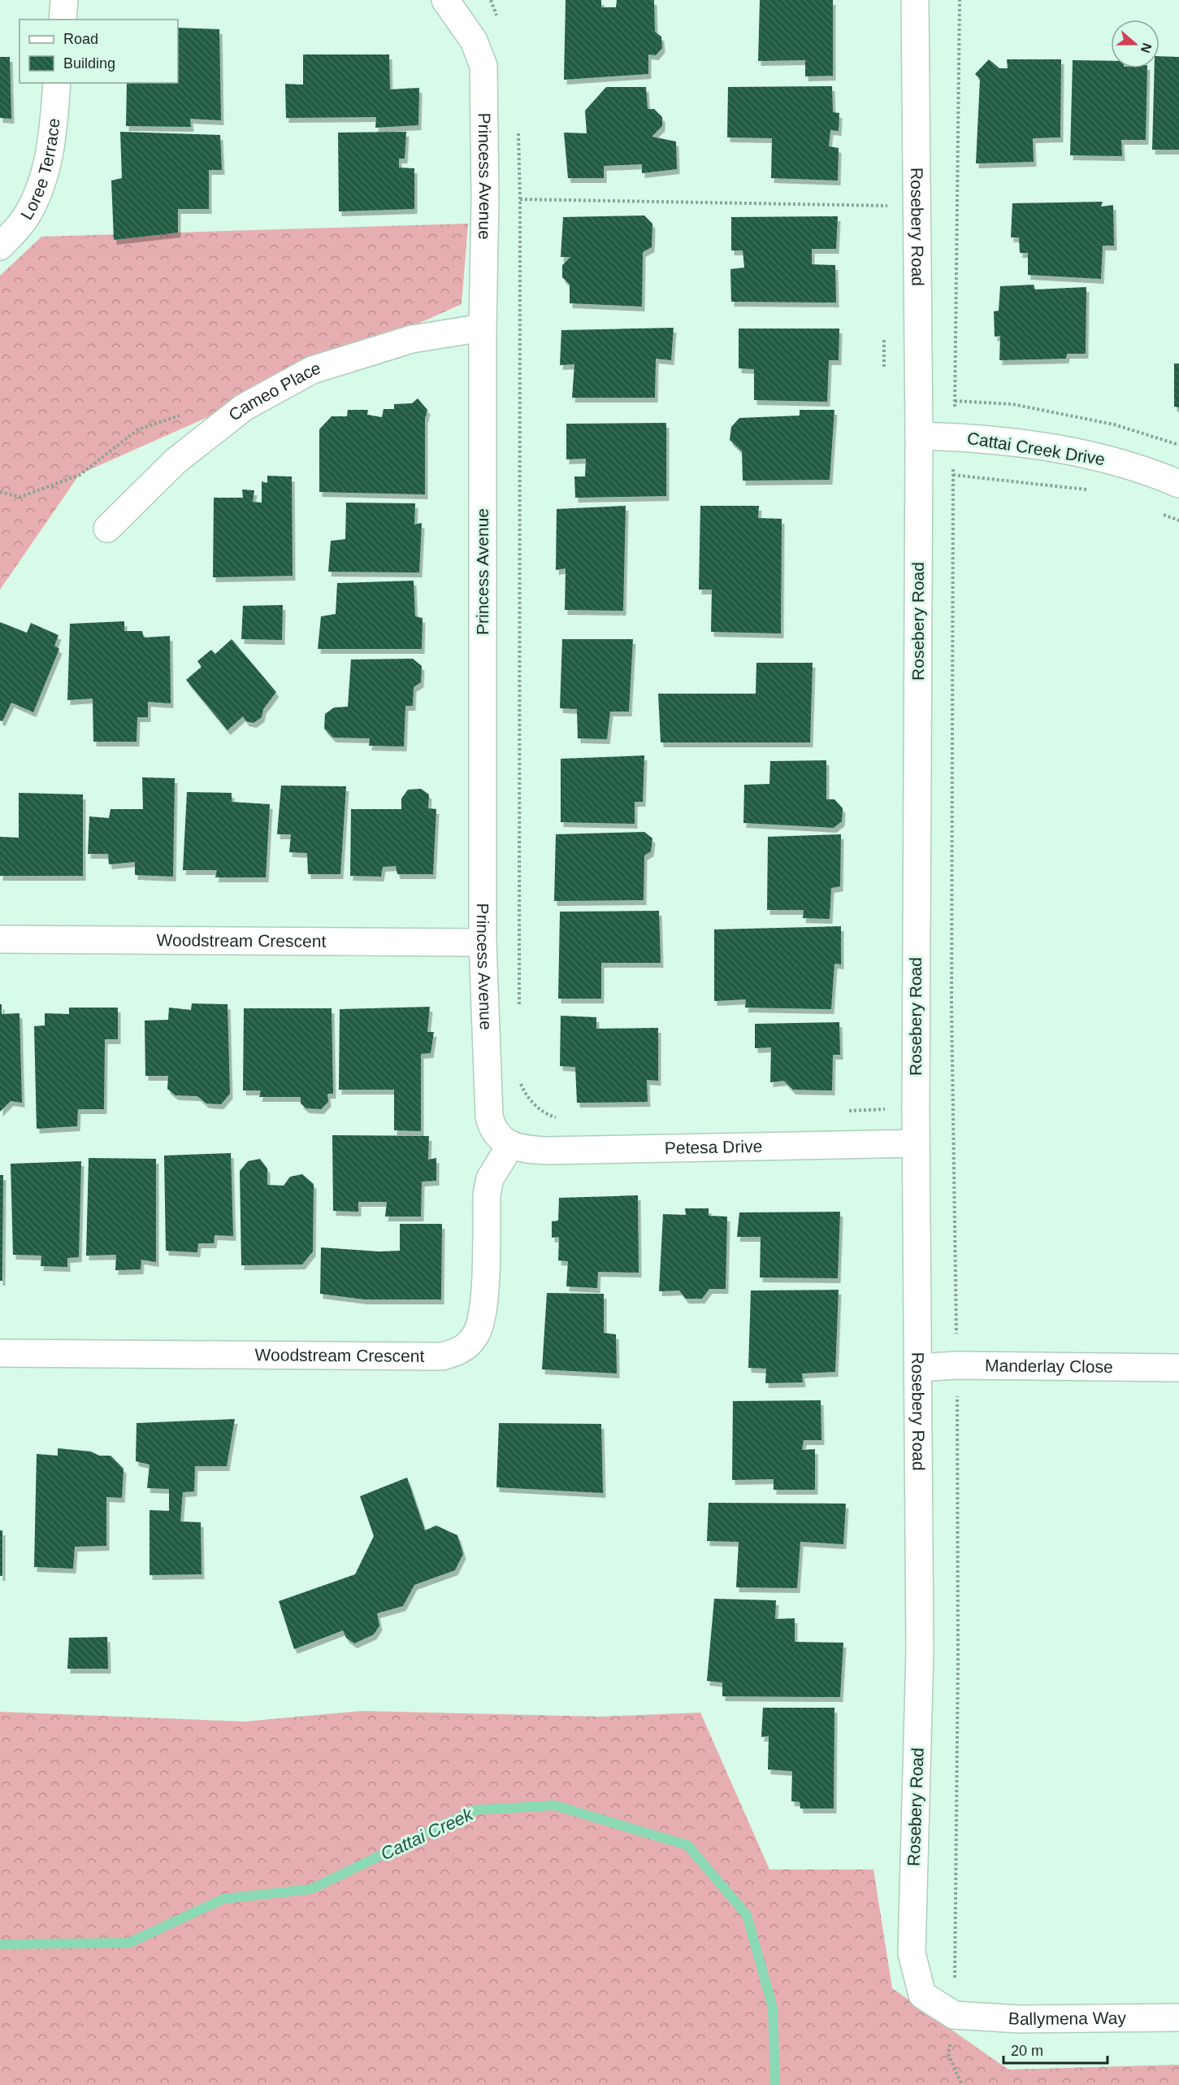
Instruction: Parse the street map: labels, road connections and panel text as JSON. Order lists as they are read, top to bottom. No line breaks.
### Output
{"streets":{"street":["Loree Terrace","Princess Avenue","Rosebery Road","Cameo Place","Cattai Creek Drive","Woodstream Crescent","Petesa Drive","Manderlay Close","Ballymena Way"]},"crossings":[["Princess Avenue","Cameo Place"],["Princess Avenue","Woodstream Crescent"],["Princess Avenue","Petesa Drive"],["Rosebery Road","Cattai Creek Drive"],["Rosebery Road","Petesa Drive"],["Rosebery Road","Manderlay Close"],["Rosebery Road","Ballymena Way"],["Woodstream Crescent","Petesa Drive"]],"water":["Cattai Creek"],"legend":["Road","Building"],"scale_bar":"20 m","north":"right"}
